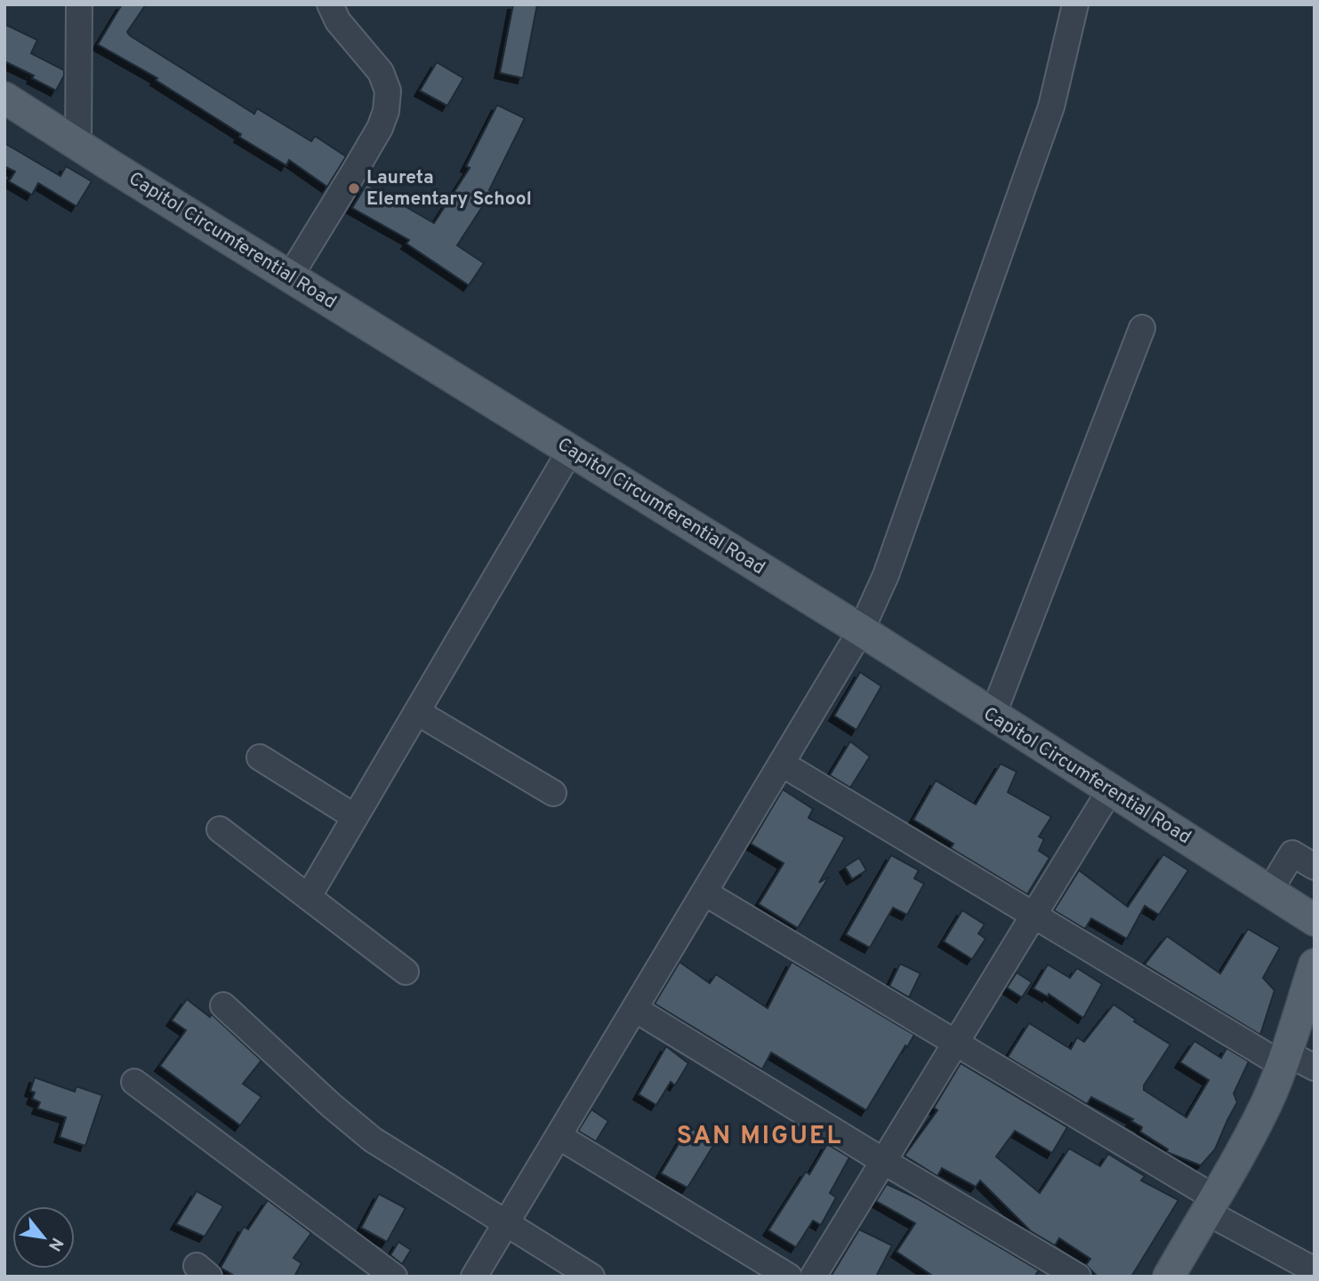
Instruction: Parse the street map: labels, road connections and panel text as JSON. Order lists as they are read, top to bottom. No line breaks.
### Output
{"streets":{"main road":["Capitol Circumferential Road"]},"districts":["SAN MIGUEL"],"places":["Laureta Elementary School"],"north":"bottom right"}
